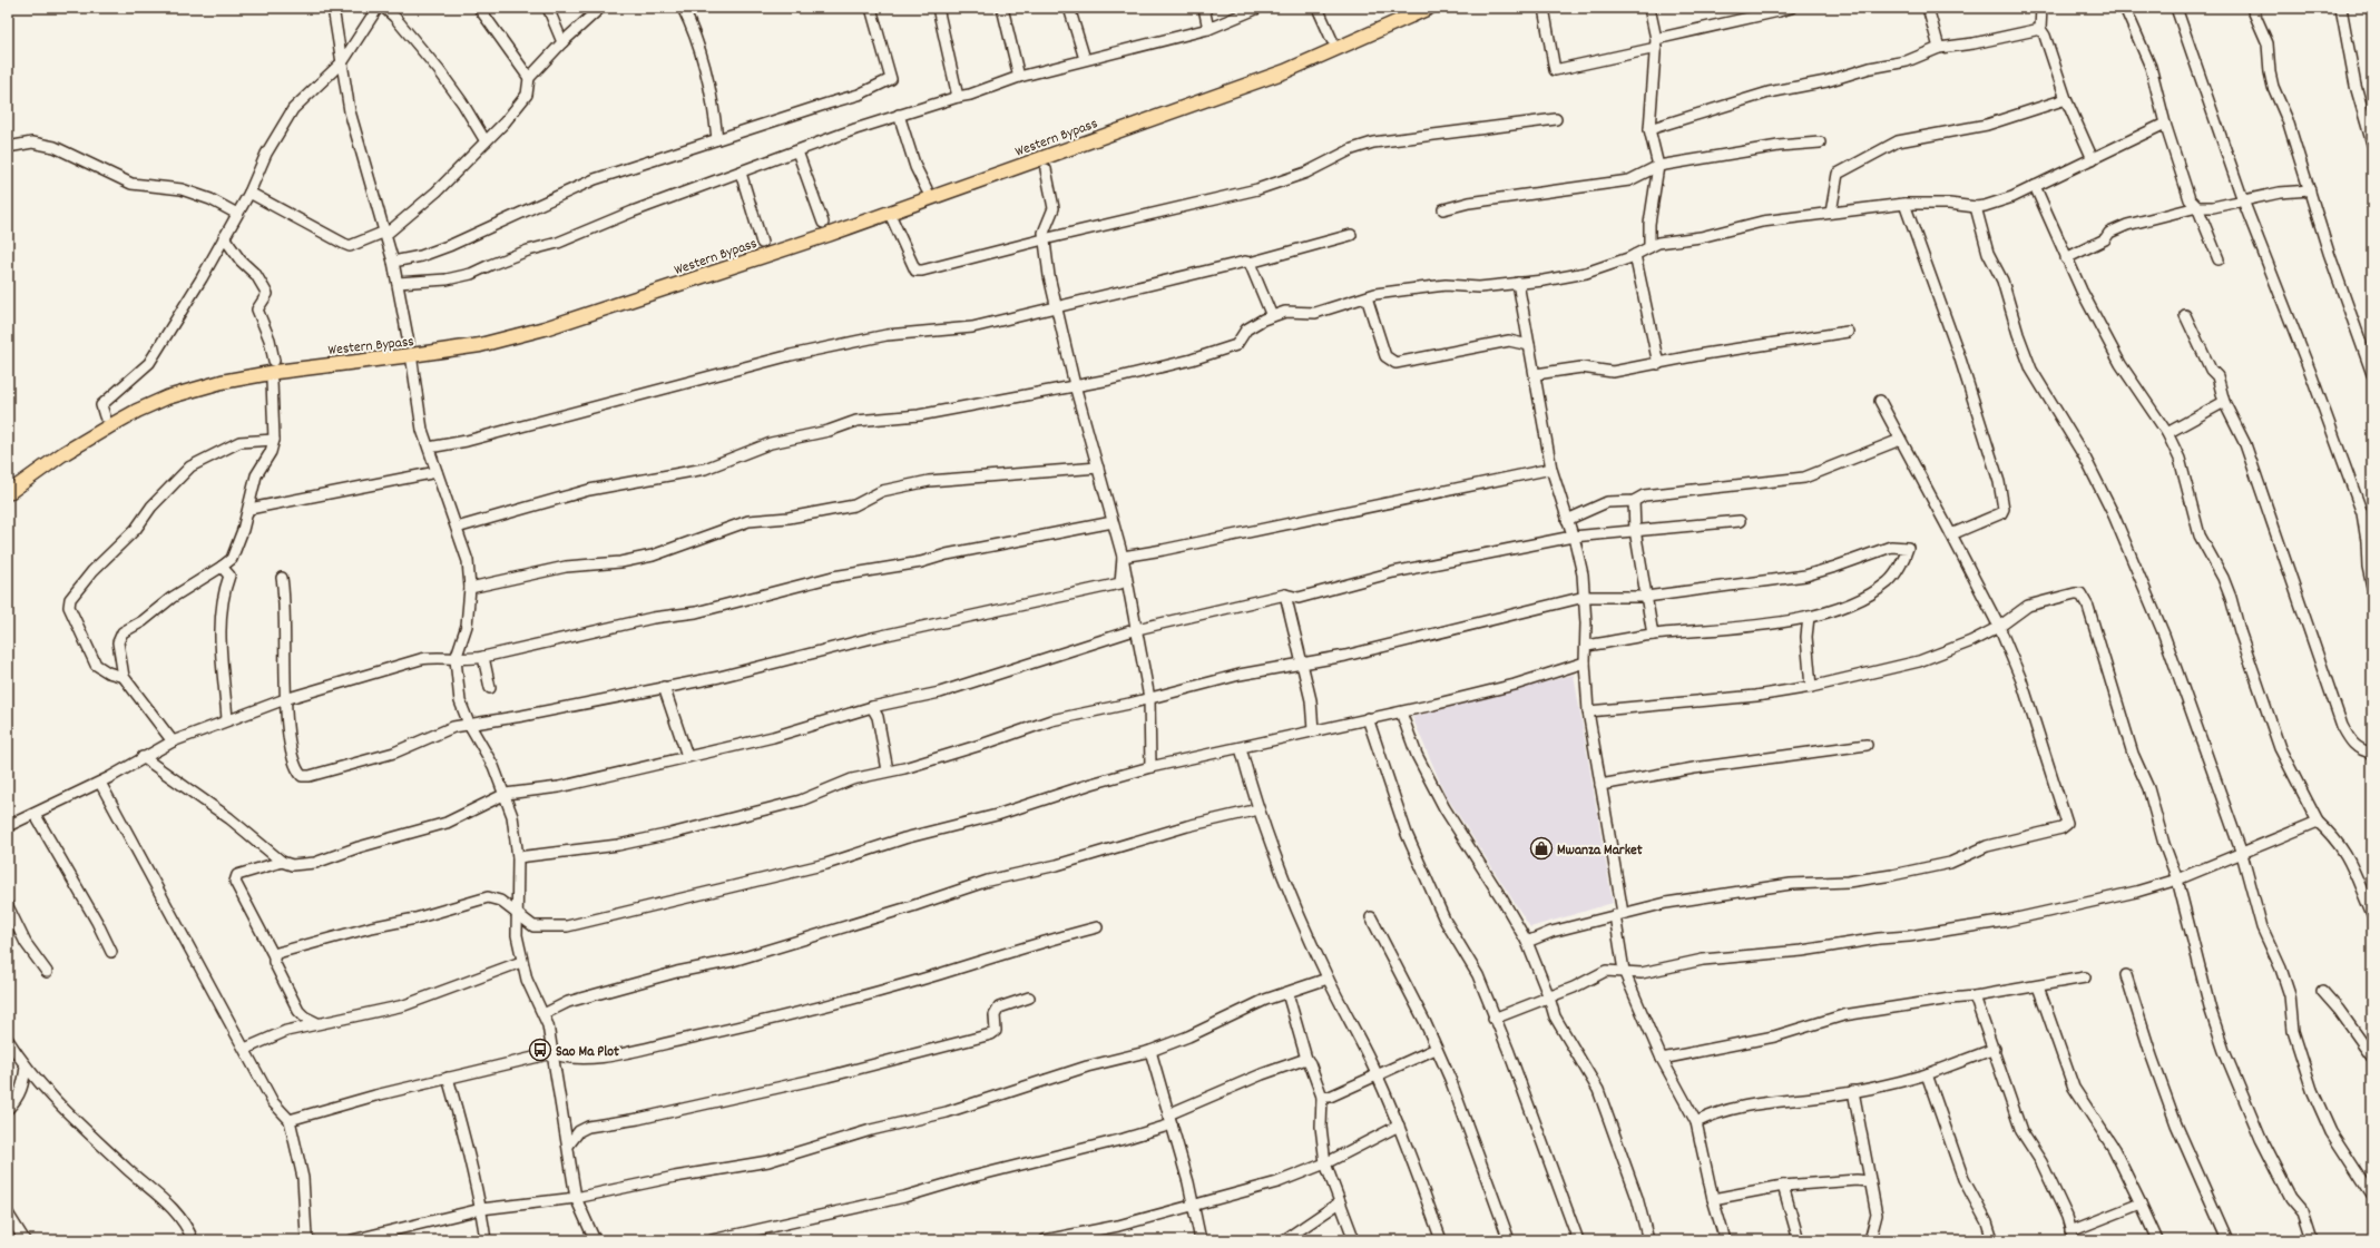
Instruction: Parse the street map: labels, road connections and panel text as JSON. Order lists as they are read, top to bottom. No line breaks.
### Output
{"streets":{"main road":["Western Bypass"]},"places":{"shop":["Mwanza Market"],"bus stop":["Sao Ma Plot"]}}
